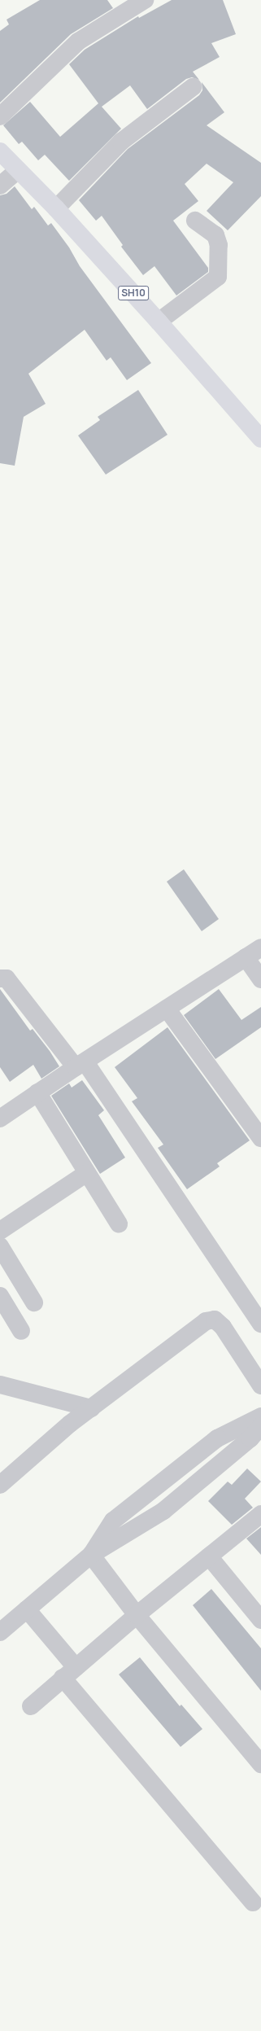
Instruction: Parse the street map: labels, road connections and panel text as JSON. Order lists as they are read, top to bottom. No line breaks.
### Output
{"streets":{"main road":["SH10"]}}
